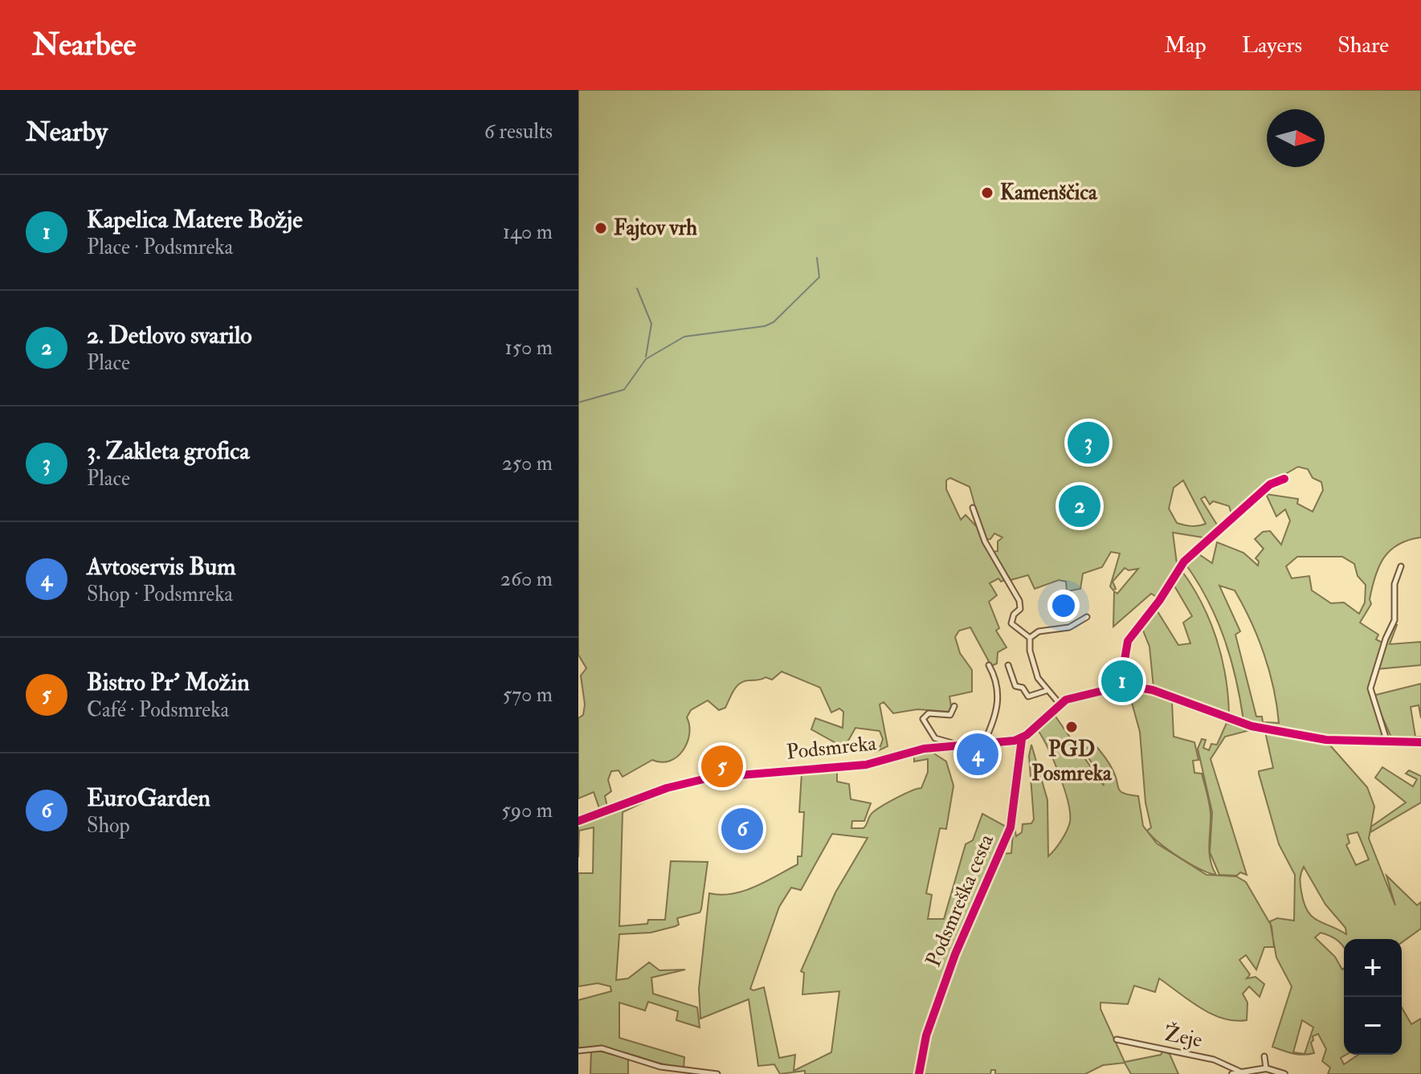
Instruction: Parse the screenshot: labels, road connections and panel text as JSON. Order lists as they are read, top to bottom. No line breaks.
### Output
{"streets":{"street":["Podsmreka","Podsmreška cesta","Žeje"]},"crossings":[["Podsmreka","Podsmreška cesta"]],"places":["Kamenščica","Fajtov vrh","PGD Posmreka"],"north":"right","page":{"header":"Nearbee","nav":["Map","Layers","Share"],"heading":["Nearby","6 results"],"list":[{"mark":"1","name":"Kapelica Matere Božje","note":"Place · Podsmreka","value":"140 m"},{"mark":"2","name":"2. Detlovo svarilo","note":"Place","value":"150 m"},{"mark":"3","name":"3. Zakleta grofica","note":"Place","value":"250 m"},{"mark":"4","name":"Avtoservis Bum","note":"Shop · Podsmreka","value":"260 m"},{"mark":"5","name":"Bistro Pr' Možin","note":"Café · Podsmreka","value":"570 m"},{"mark":"6","name":"EuroGarden","note":"Shop","value":"590 m"}],"pins":["3","2","1","4","5","6"],"map_buttons":["+","−"]}}
